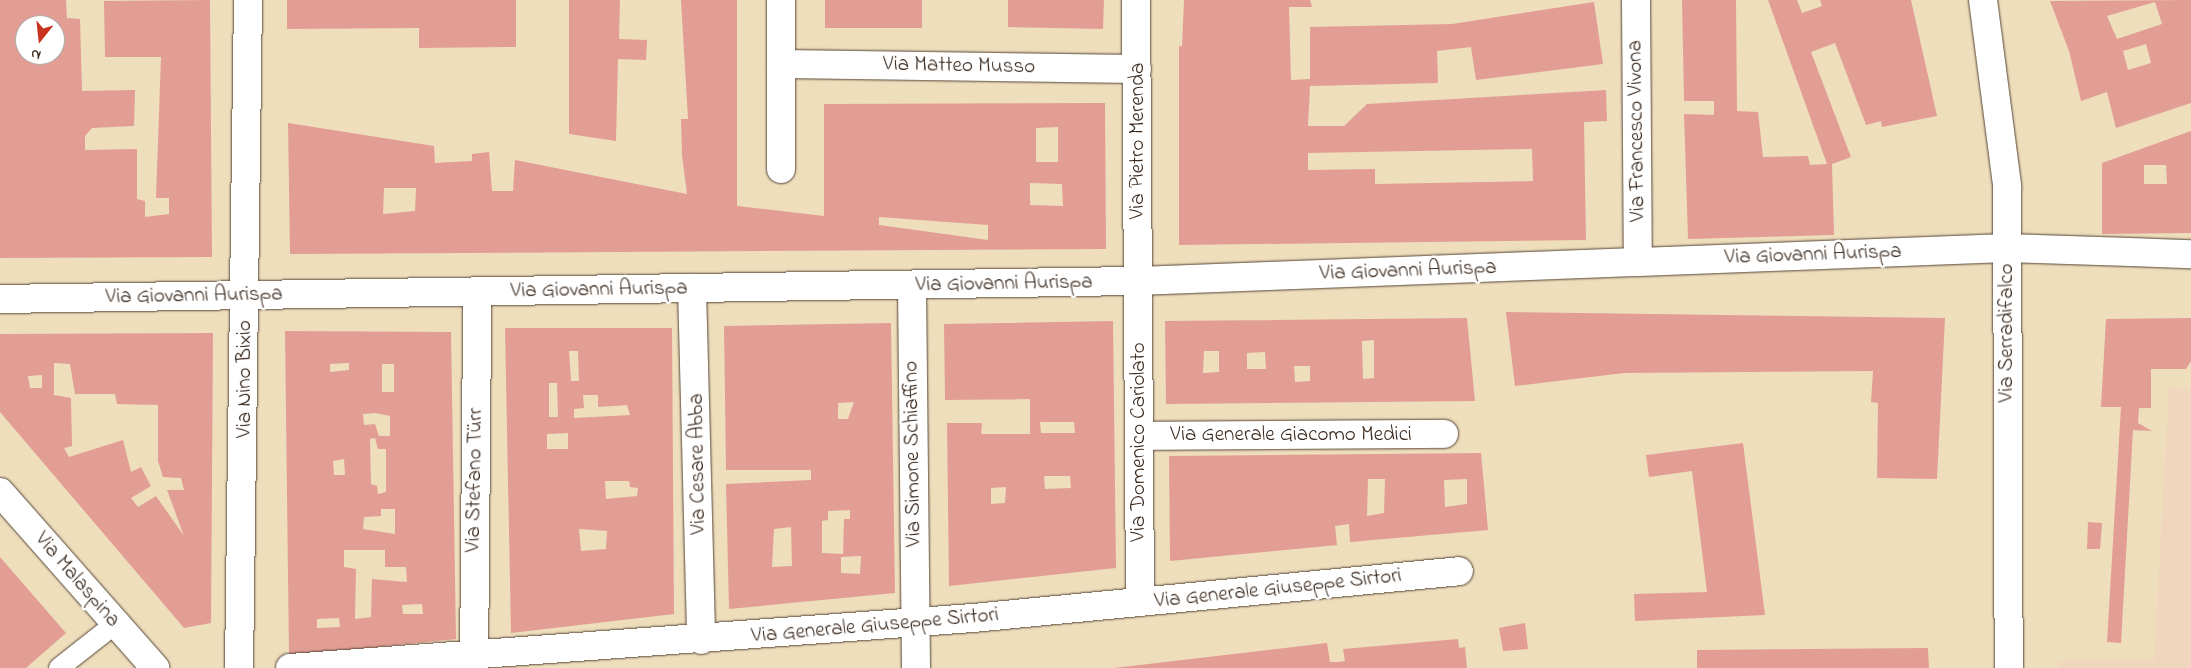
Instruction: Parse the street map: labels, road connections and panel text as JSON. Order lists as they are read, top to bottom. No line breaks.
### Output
{"streets":{"street":["Via Matteo Musso","Via Francesco Vivona","Via Pietro Merenda","Via Giovanni Aurispa","Via Serradifalco","Via Nino Bixio","Via Generale Giacomo Medici","Via Domenico Cariolato","Via Simone Schiaffino","Via Cesare Abba","Via Stefano Türr","Via Malaspina","Via Generale Giuseppe Sirtori"]},"crossings":[["Via Matteo Musso","Via Pietro Merenda"],["Via Francesco Vivona","Via Giovanni Aurispa"],["Via Pietro Merenda","Via Giovanni Aurispa"],["Via Pietro Merenda","Via Domenico Cariolato"],["Via Giovanni Aurispa","Via Serradifalco"],["Via Giovanni Aurispa","Via Nino Bixio"],["Via Giovanni Aurispa","Via Domenico Cariolato"],["Via Giovanni Aurispa","Via Simone Schiaffino"],["Via Giovanni Aurispa","Via Cesare Abba"],["Via Giovanni Aurispa","Via Stefano Türr"],["Via Generale Giacomo Medici","Via Domenico Cariolato"],["Via Domenico Cariolato","Via Generale Giuseppe Sirtori"],["Via Simone Schiaffino","Via Generale Giuseppe Sirtori"],["Via Cesare Abba","Via Generale Giuseppe Sirtori"],["Via Stefano Türr","Via Generale Giuseppe Sirtori"]],"north":"bottom"}
